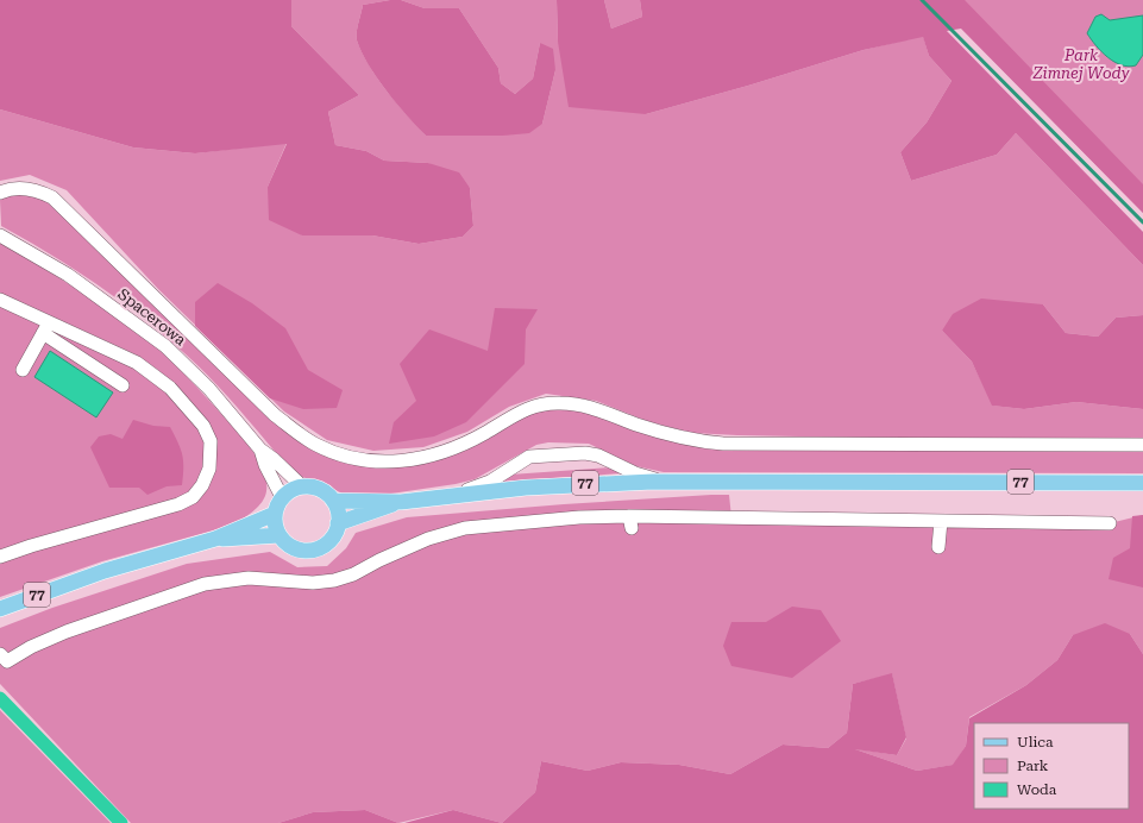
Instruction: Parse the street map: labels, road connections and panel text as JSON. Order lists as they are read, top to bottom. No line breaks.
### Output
{"streets":{"main road":["77"],"street":["Spacerowa"]},"crossings":[["Spacerowa","77"]],"parks":["Park Zimnej Wody"],"legend":["Ulica","Park","Woda"]}
